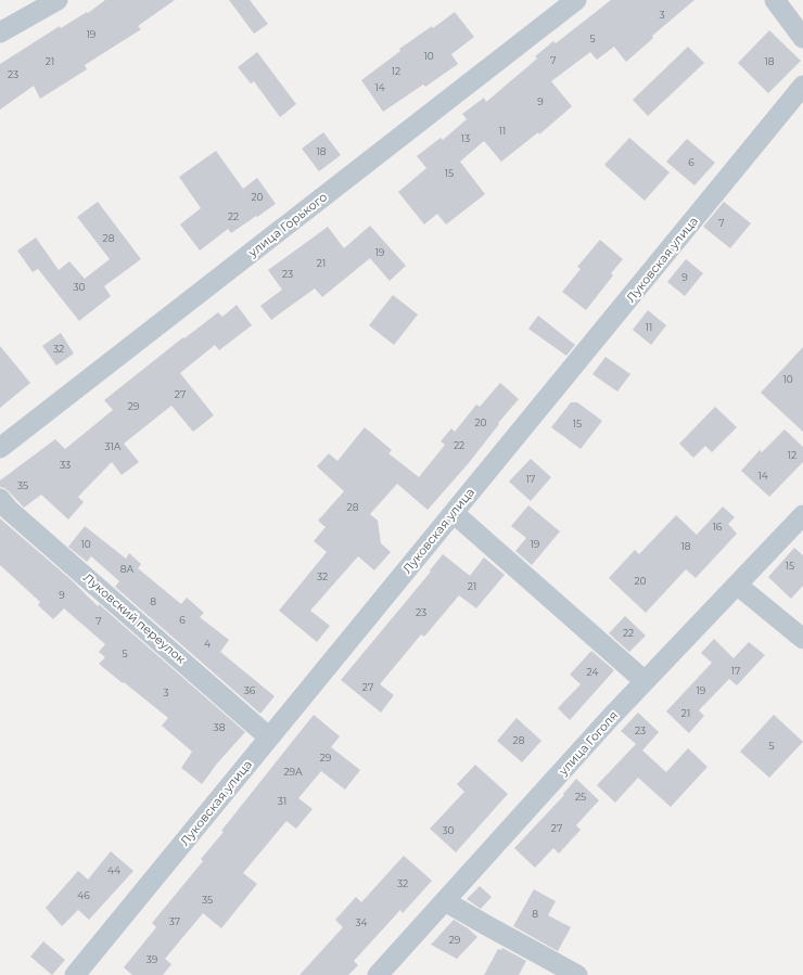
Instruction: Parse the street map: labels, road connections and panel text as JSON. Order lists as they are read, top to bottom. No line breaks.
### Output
{"streets":{"street":["улица Горького","Луковская улица","Луковский переулок","улица Гоголя"]},"crossings":[["Луковская улица","Луковский переулок"]],"house_numbers":["3","19","5","10","7","21","18","12","23","14","9","11","13","18","6","15","20","22","7","28","19","21","23","9","30","11","32","10","27","29","20","15","22","31А","12","33","14","17","35","28","16","10","19","18","15","8А","32","20","21","9","8","23","6","7","22","4","5","17","24","27","36","19","3","21","38","23","28","5","29","29А","25","31","27","30","44","32","46","35","8","37","34","29","39"]}
